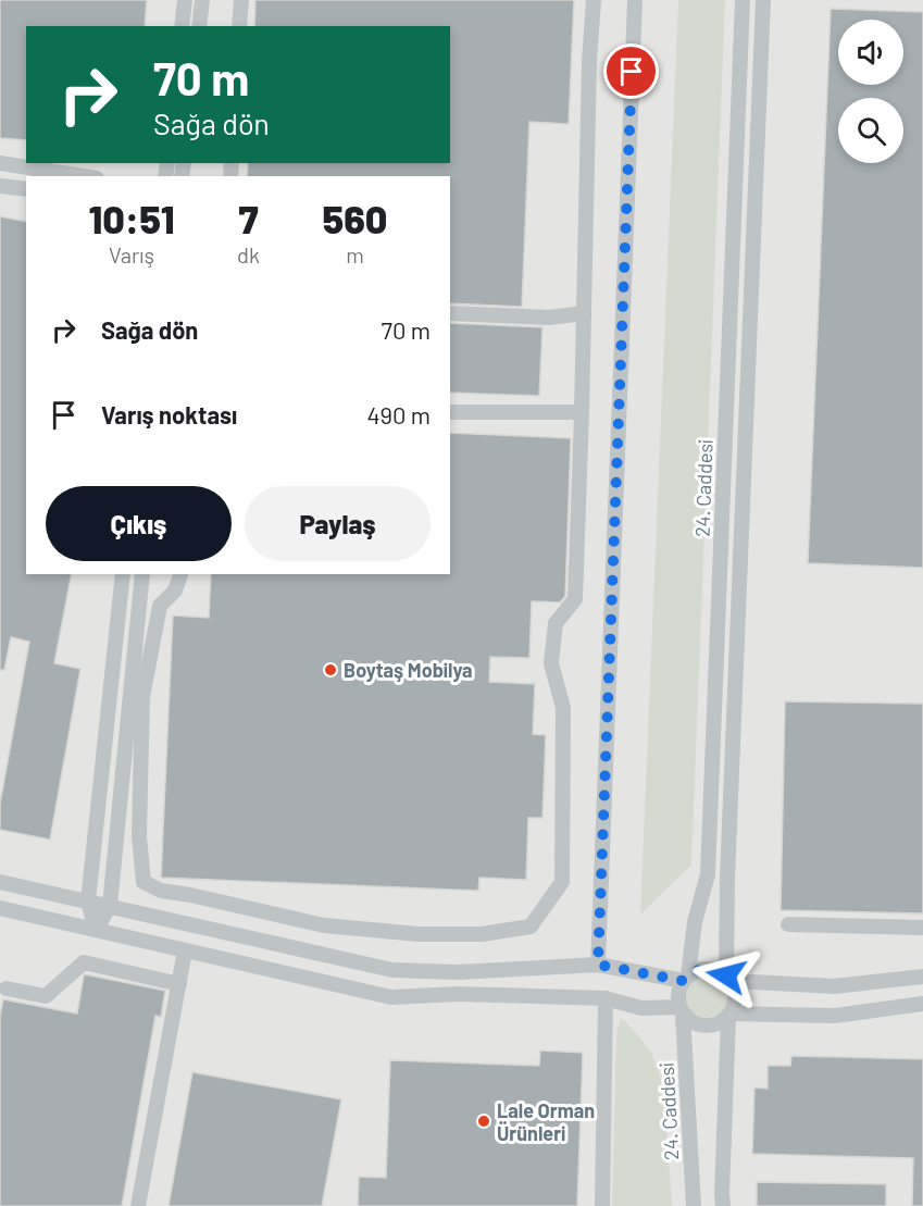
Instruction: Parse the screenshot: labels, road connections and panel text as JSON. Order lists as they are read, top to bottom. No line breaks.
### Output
{"streets":{"street":["24. Caddesi"]},"places":["Boytaş Mobilya","Lale Orman Ürünleri"],"page":{"turn":["70 m","Sağa dön"],"eta":["10:51","Varış","7","dk","560","m"],"list":[{"name":"Sağa dön","value":"70 m"},{"name":"Varış noktası","value":"490 m"}],"buttons":["Çıkış","Paylaş"]}}
